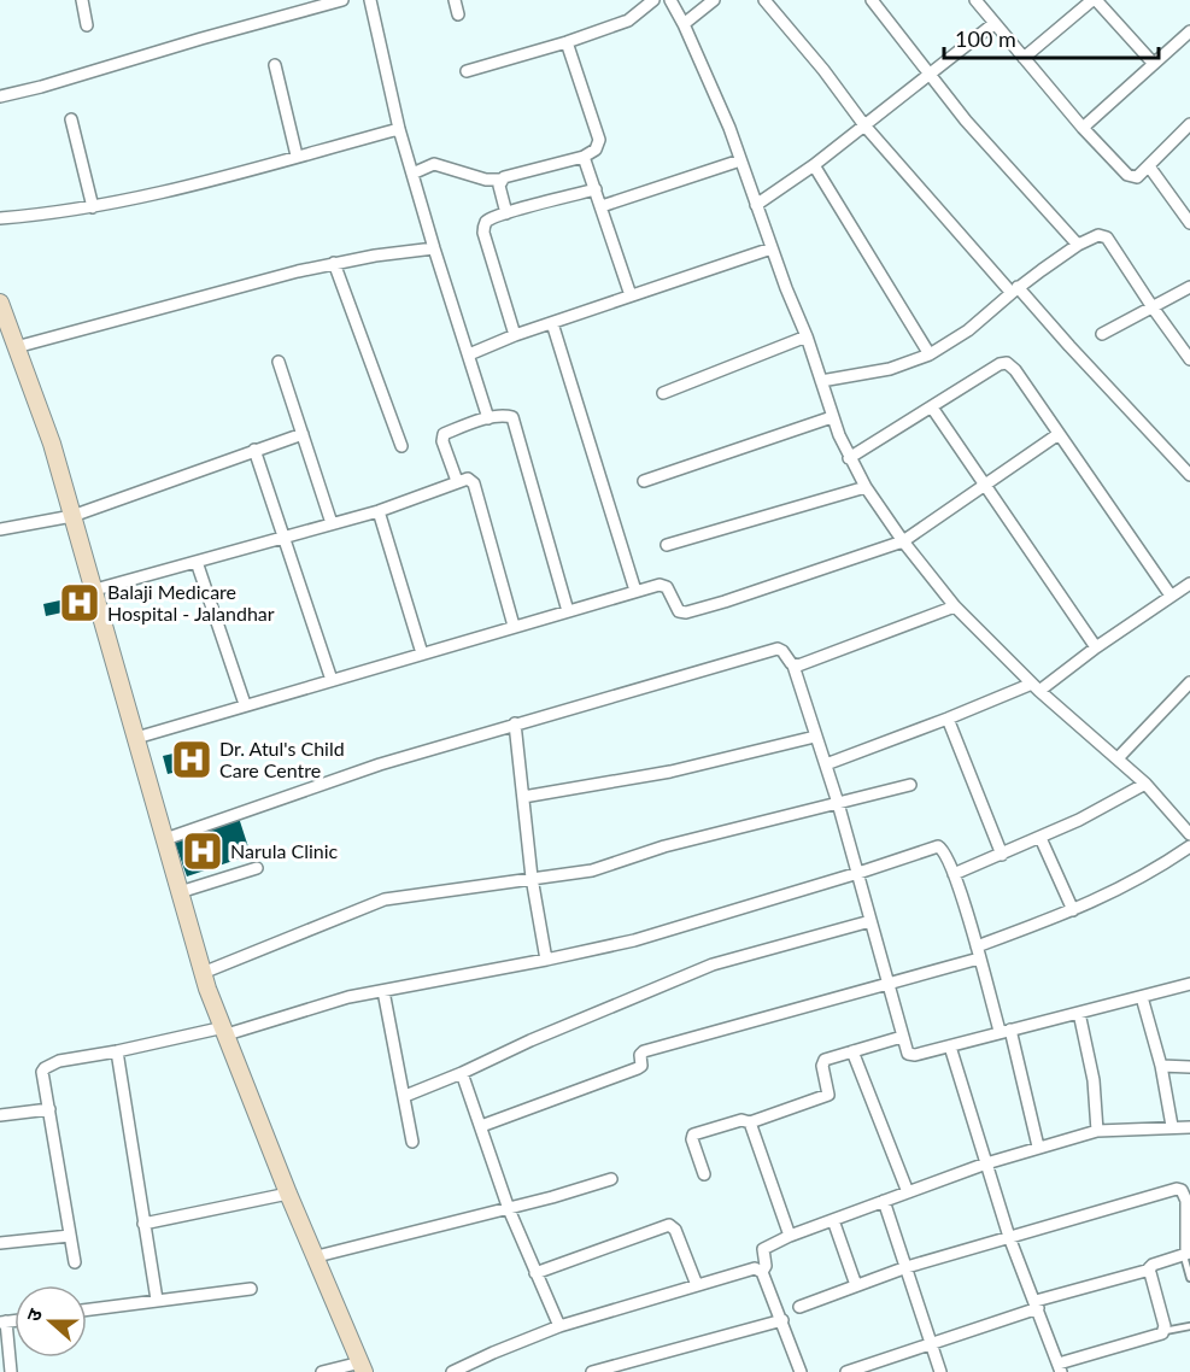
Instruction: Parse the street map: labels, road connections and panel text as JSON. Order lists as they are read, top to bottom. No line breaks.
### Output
{"places":{"hospital":["Balaji Medicare Hospital - Jalandhar","Dr. Atul's Child Care Centre","Narula Clinic"]},"scale_bar":"100 m","north":"left"}
